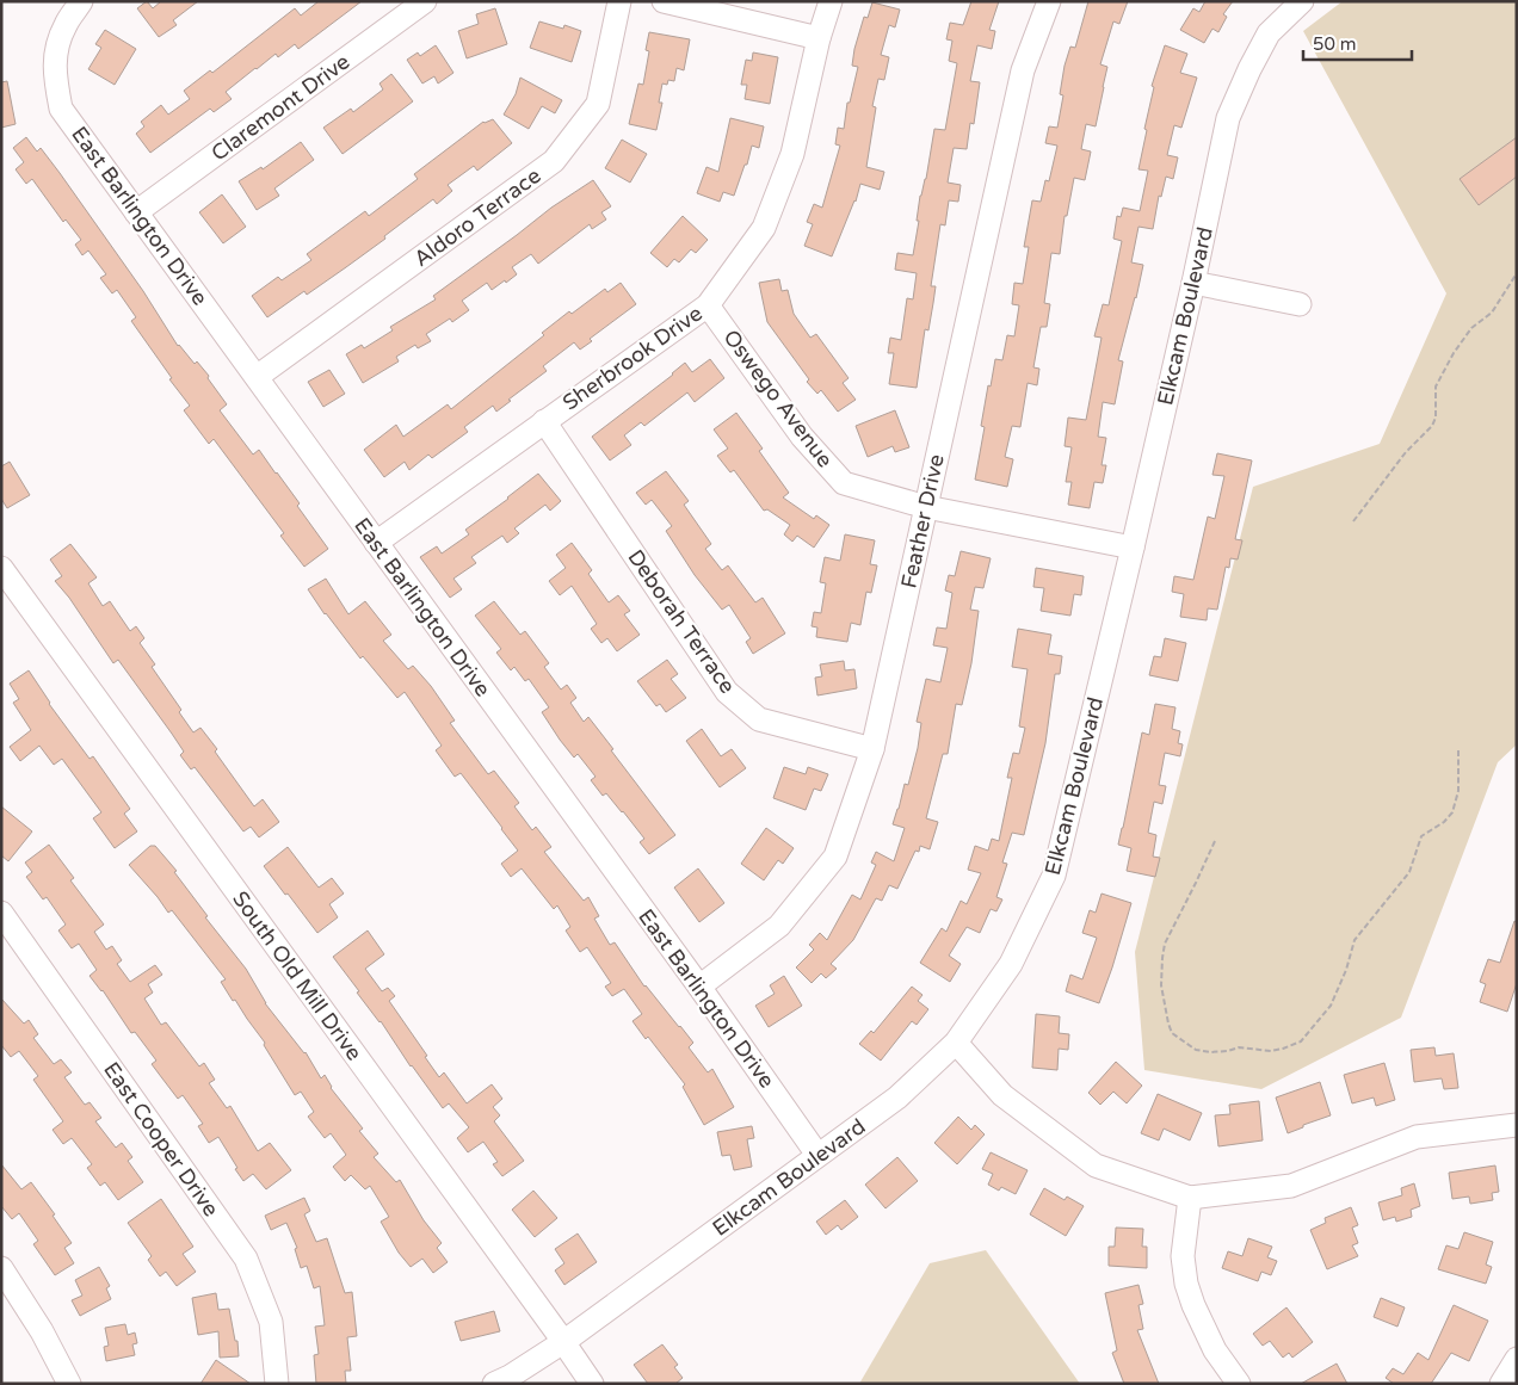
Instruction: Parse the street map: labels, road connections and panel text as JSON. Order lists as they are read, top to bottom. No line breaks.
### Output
{"streets":{"street":["Claremont Drive","East Barlington Drive","Aldoro Terrace","Elkcam Boulevard","Sherbrook Drive","Oswego Avenue","Feather Drive","Deborah Terrace","South Old Mill Drive","East Cooper Drive"]},"crossings":[["Claremont Drive","East Barlington Drive"],["East Barlington Drive","Aldoro Terrace"],["East Barlington Drive","Elkcam Boulevard"],["East Barlington Drive","Sherbrook Drive"],["East Barlington Drive","Feather Drive"],["Elkcam Boulevard","Oswego Avenue"],["Elkcam Boulevard","South Old Mill Drive"],["Sherbrook Drive","Oswego Avenue"],["Sherbrook Drive","Deborah Terrace"],["Oswego Avenue","Feather Drive"],["Feather Drive","Deborah Terrace"]],"scale_bar":"50 m"}
